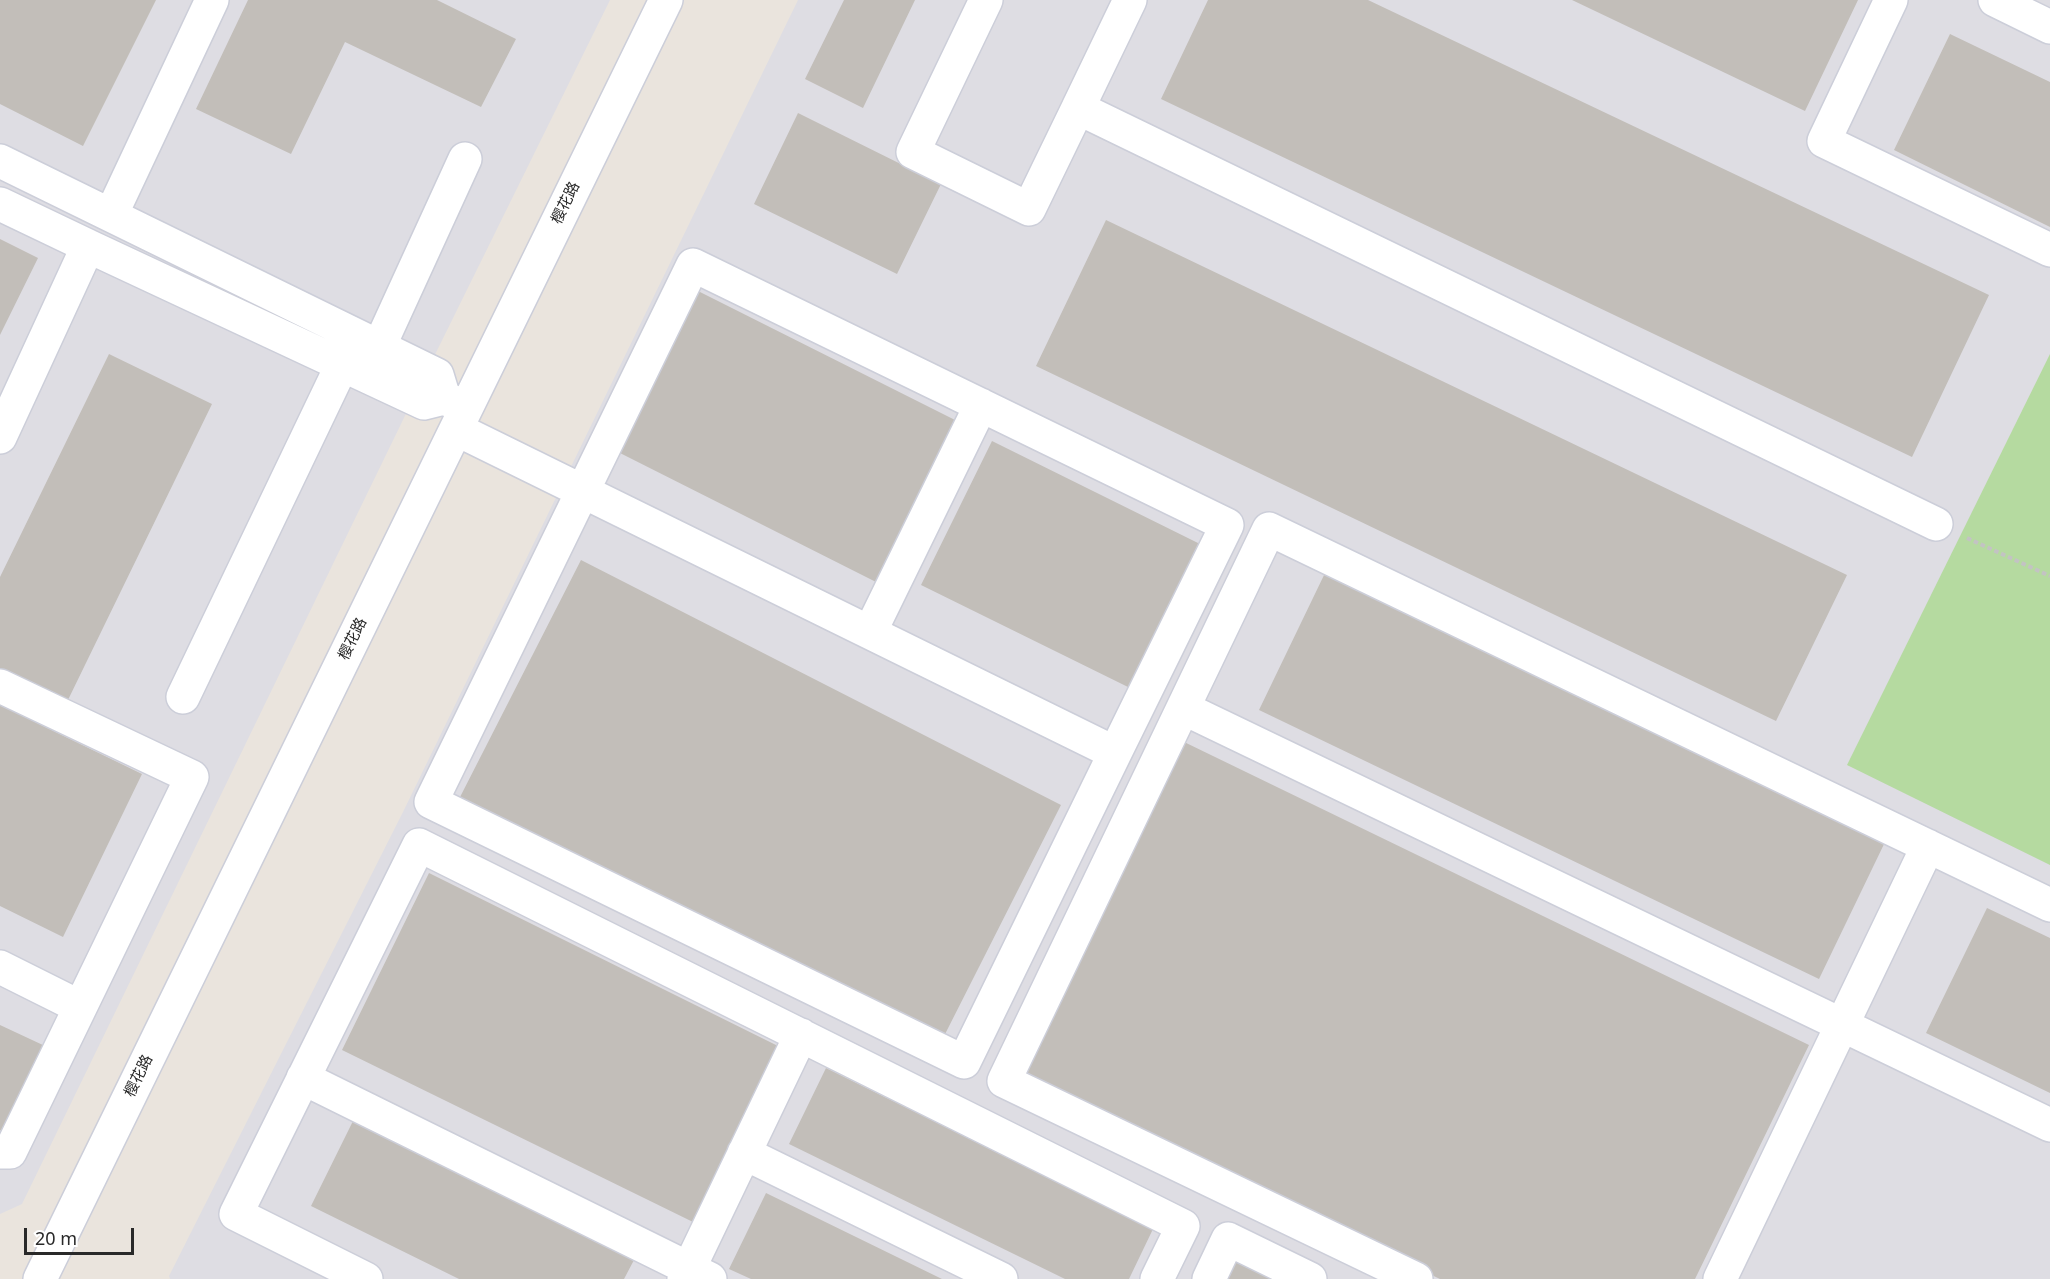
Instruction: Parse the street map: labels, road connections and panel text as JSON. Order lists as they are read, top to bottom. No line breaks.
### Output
{"streets":{"street":["樱花路"]},"scale_bar":"20 m"}
